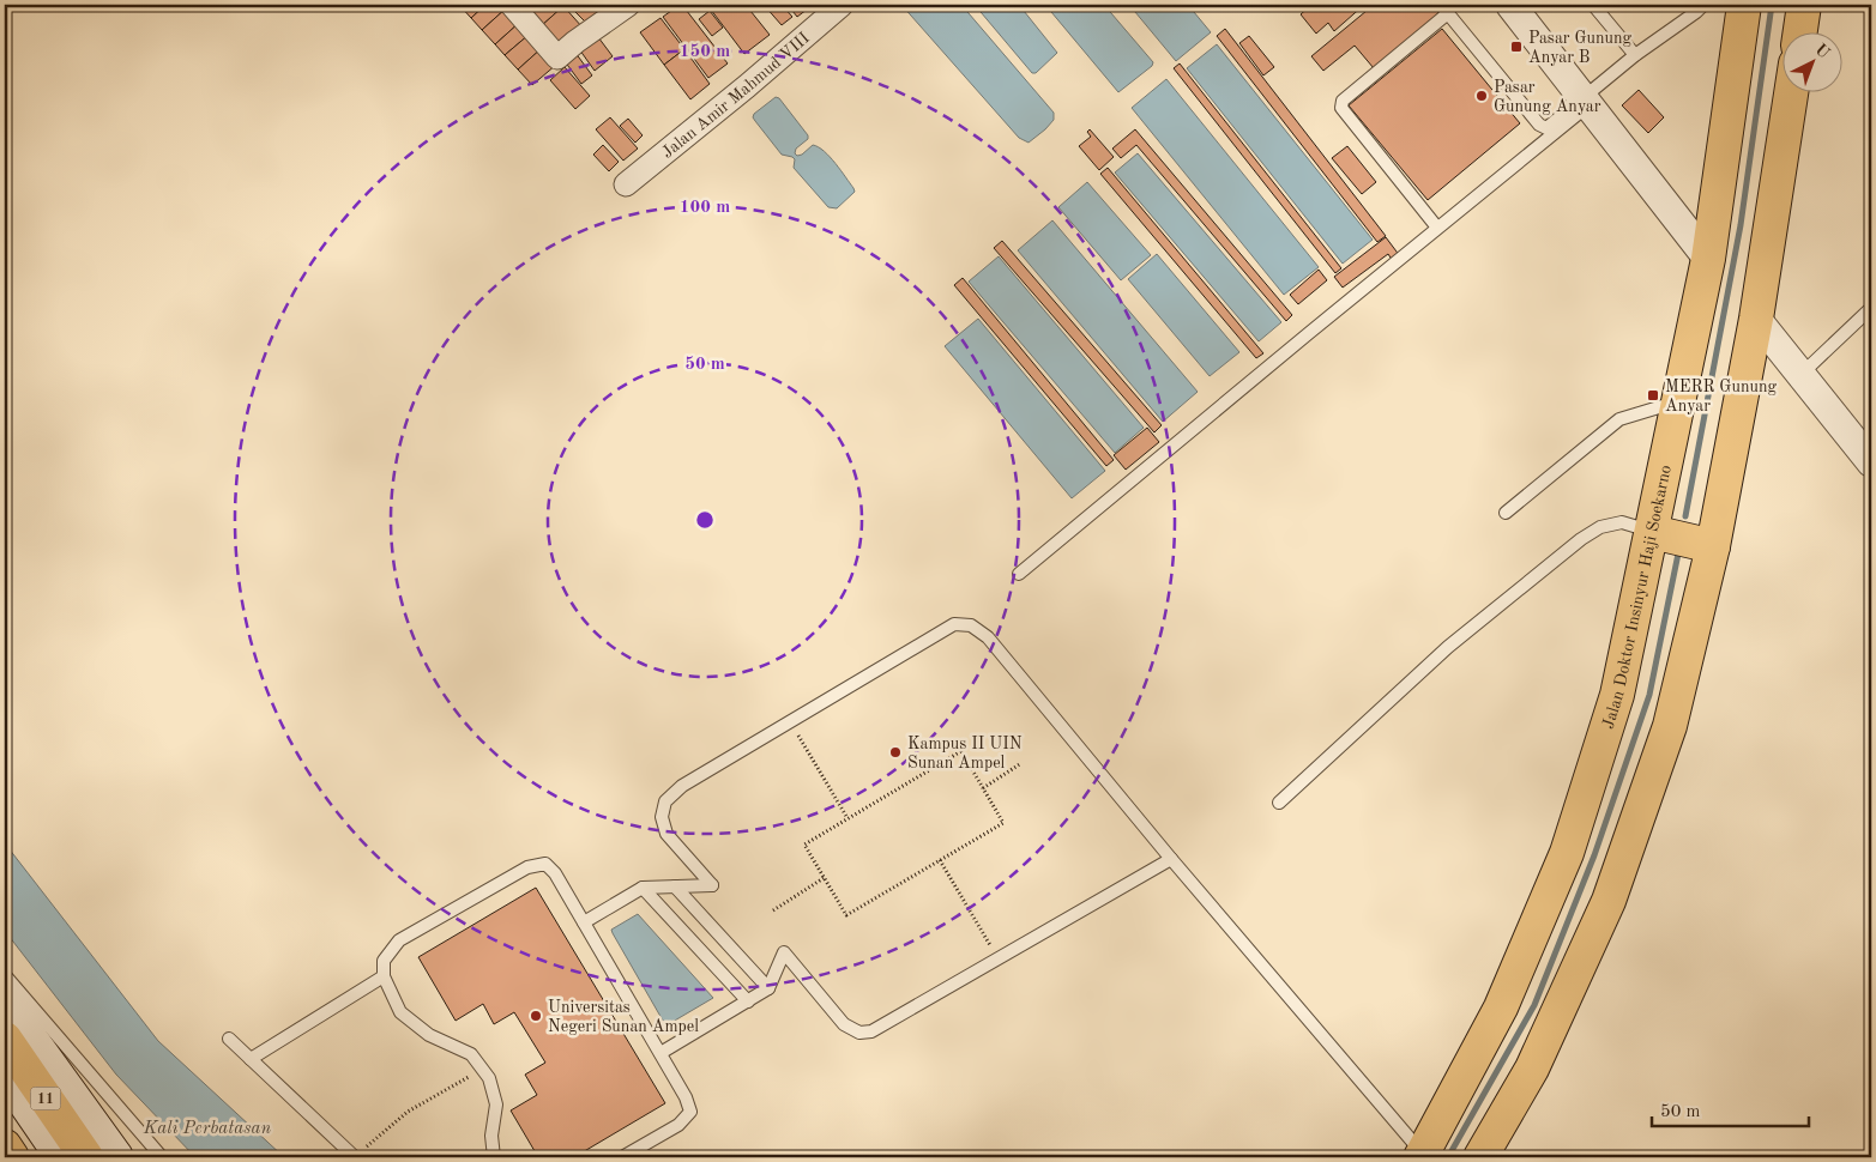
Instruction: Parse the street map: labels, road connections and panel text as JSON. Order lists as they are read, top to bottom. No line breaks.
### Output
{"streets":{"main road":["Jalan Doktor Insinyur Haji Soekarno","11"],"street":["Jalan Amir Mahmud VIII"]},"water":["Kali Perbatasan"],"places":{"transit":["Pasar Gunung Anyar B","MERR Gunung Anyar"],"other":["Pasar Gunung Anyar","Kampus II UIN Sunan Ampel","Universitas Negeri Sunan Ampel"]},"scale_bar":"50 m","north":"top right","rings":["150 m","100 m","50 m"]}
